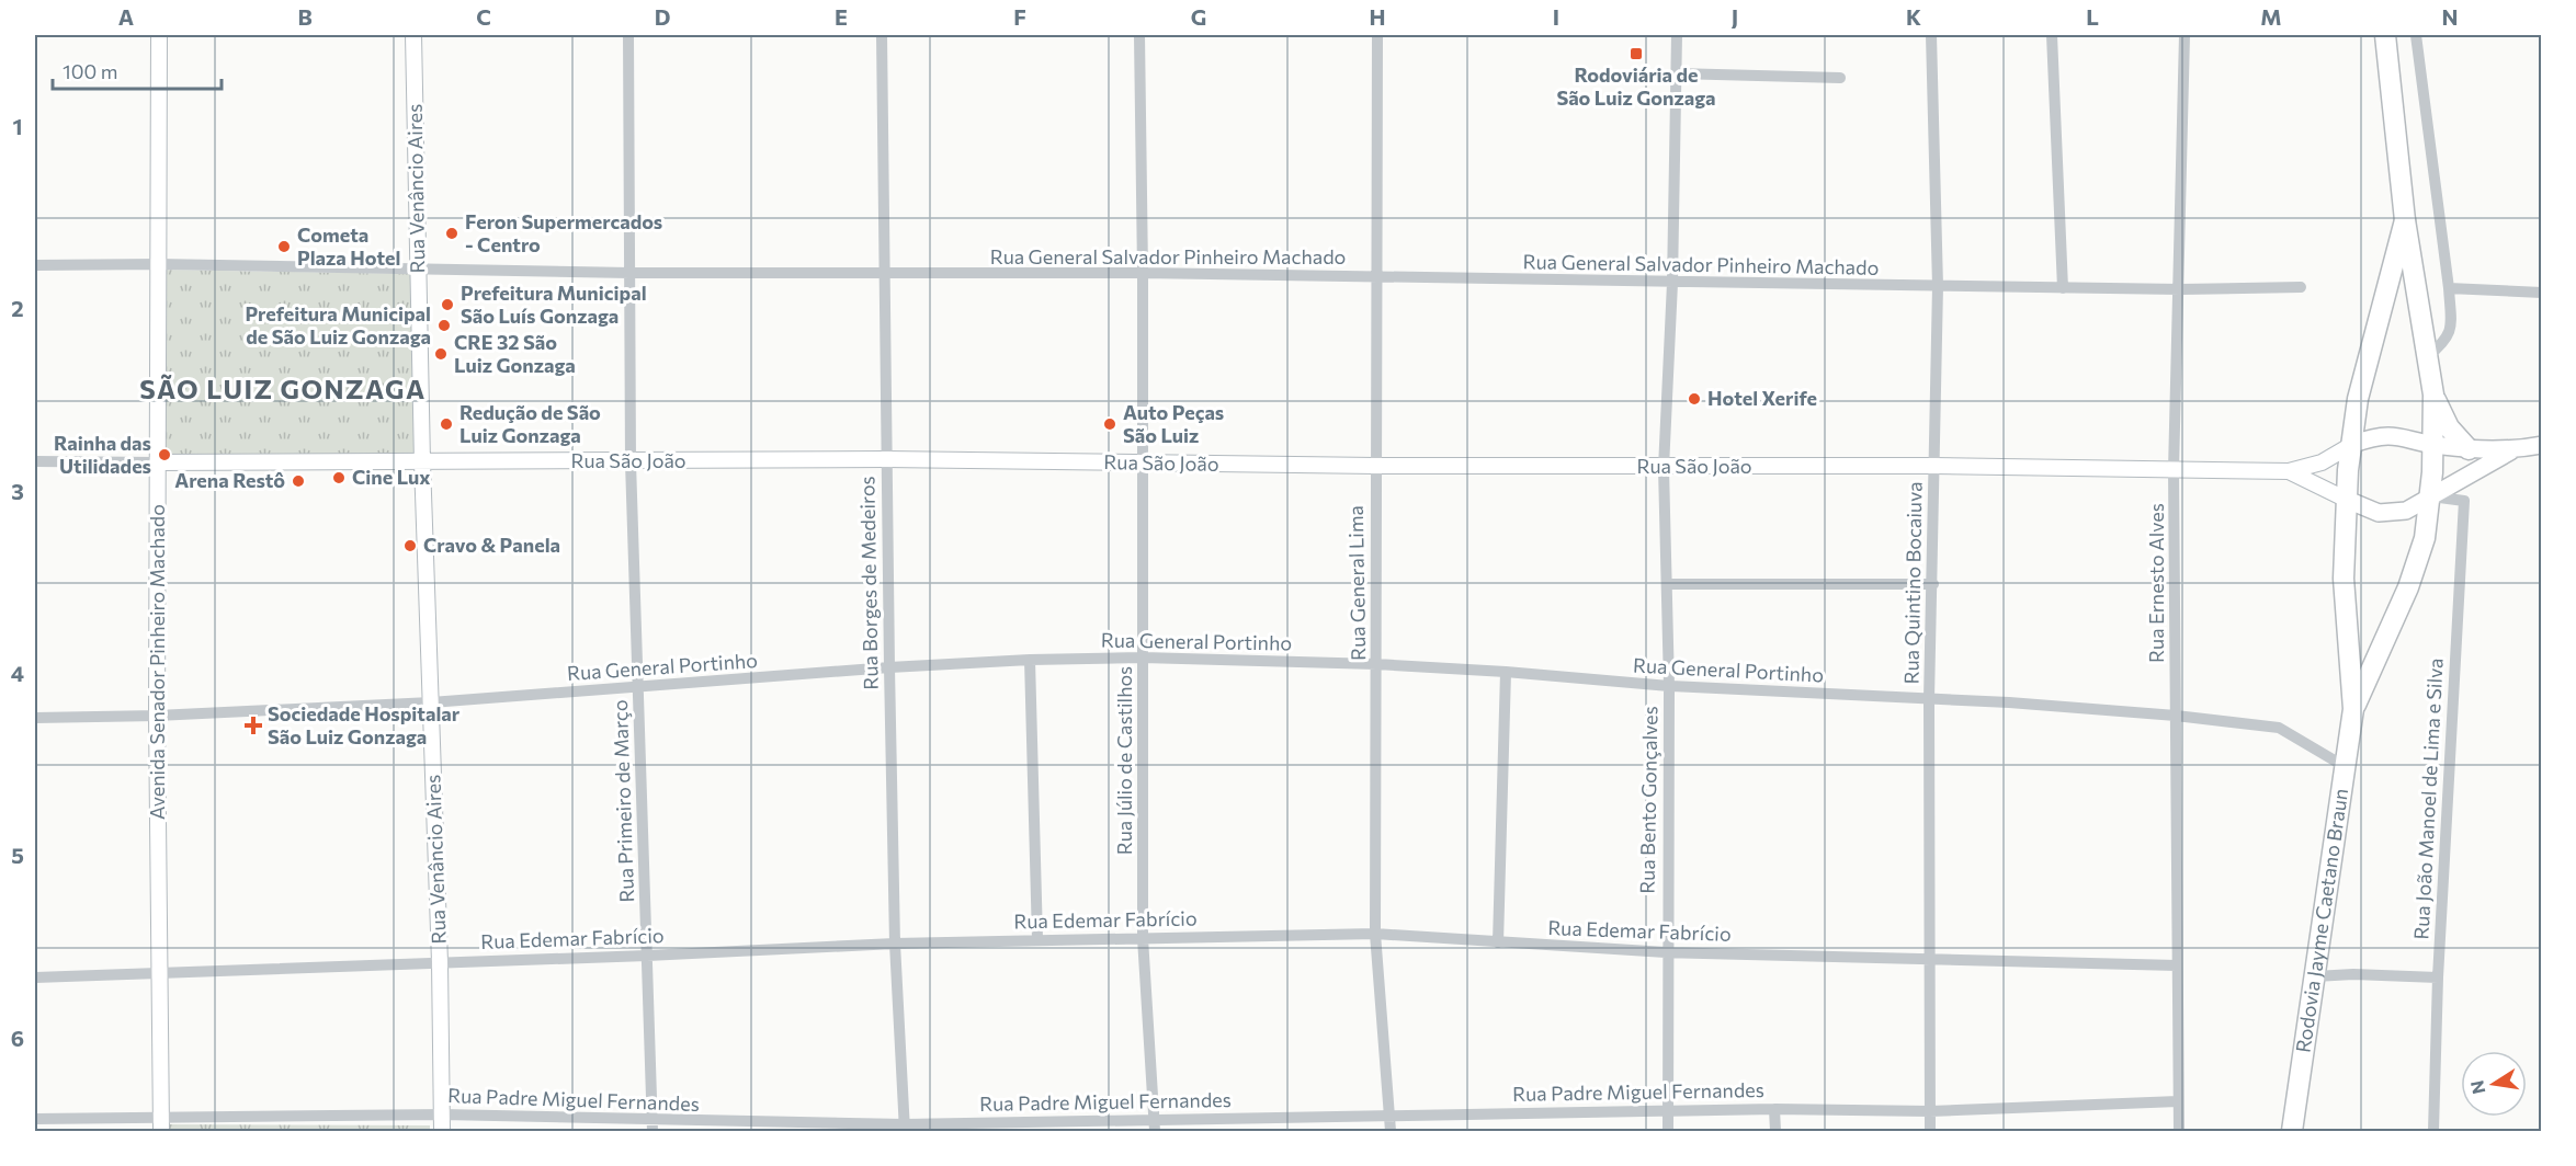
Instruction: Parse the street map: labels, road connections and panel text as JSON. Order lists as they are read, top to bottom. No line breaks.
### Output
{"streets":{"highway":["Rodovia Jayme Caetano Braun"],"main road":["Rua Venâncio Aires","Rua São João","Avenida Senador Pinheiro Machado"],"street":["Rua General Salvador Pinheiro Machado","Rua Borges de Medeiros","Rua General Lima","Rua Quintino Bocaiuva","Rua Ernesto Alves","Rua General Portinho","Rua Júlio de Castilhos","Rua João Manoel de Lima e Silva","Rua Bento Gonçalves","Rua Primeiro de Março","Rua Edemar Fabrício","Rua Padre Miguel Fernandes"]},"crossings":[["Rua Venâncio Aires","Rua General Salvador Pinheiro Machado"],["Rua Venâncio Aires","Rua São João"],["Rua Venâncio Aires","Rua General Portinho"],["Rua Venâncio Aires","Rua Edemar Fabrício"],["Rua Venâncio Aires","Rua Padre Miguel Fernandes"],["Rua General Salvador Pinheiro Machado","Rua Borges de Medeiros"],["Rua General Salvador Pinheiro Machado","Rua General Lima"],["Rua General Salvador Pinheiro Machado","Rua Quintino Bocaiuva"],["Rua General Salvador Pinheiro Machado","Rua Ernesto Alves"],["Rua General Salvador Pinheiro Machado","Avenida Senador Pinheiro Machado"],["Rua General Salvador Pinheiro Machado","Rua Júlio de Castilhos"],["Rua General Salvador Pinheiro Machado","Rua Bento Gonçalves"],["Rua General Salvador Pinheiro Machado","Rua Primeiro de Março"],["Rua São João","Rua Borges de Medeiros"],["Rua São João","Rua General Lima"],["Rua São João","Rua Quintino Bocaiuva"],["Rua São João","Rua Ernesto Alves"],["Rua São João","Avenida Senador Pinheiro Machado"],["Rua São João","Rua Júlio de Castilhos"],["Rua São João","Rua João Manoel de Lima e Silva"],["Rua São João","Rua Bento Gonçalves"],["Rua São João","Rua Primeiro de Março"],["Rua São João","Rodovia Jayme Caetano Braun"],["Rua Borges de Medeiros","Rua General Portinho"],["Rua Borges de Medeiros","Rua Edemar Fabrício"],["Rua Borges de Medeiros","Rua Padre Miguel Fernandes"],["Rua General Lima","Rua General Portinho"],["Rua General Lima","Rua Edemar Fabrício"],["Rua General Lima","Rua Padre Miguel Fernandes"],["Rua Quintino Bocaiuva","Rua General Portinho"],["Rua Quintino Bocaiuva","Rua Edemar Fabrício"],["Rua Quintino Bocaiuva","Rua Padre Miguel Fernandes"],["Rua Ernesto Alves","Rua General Portinho"],["Rua Ernesto Alves","Rua Edemar Fabrício"],["Rua Ernesto Alves","Rua Padre Miguel Fernandes"],["Rua General Portinho","Avenida Senador Pinheiro Machado"],["Rua General Portinho","Rua Júlio de Castilhos"],["Rua General Portinho","Rua Bento Gonçalves"],["Rua General Portinho","Rua Primeiro de Março"],["Rua General Portinho","Rodovia Jayme Caetano Braun"],["Avenida Senador Pinheiro Machado","Rua Edemar Fabrício"],["Avenida Senador Pinheiro Machado","Rua Padre Miguel Fernandes"],["Rua Júlio de Castilhos","Rua Edemar Fabrício"],["Rua Júlio de Castilhos","Rua Padre Miguel Fernandes"],["Rua João Manoel de Lima e Silva","Rodovia Jayme Caetano Braun"],["Rua Bento Gonçalves","Rua Edemar Fabrício"],["Rua Bento Gonçalves","Rua Padre Miguel Fernandes"],["Rua Primeiro de Março","Rua Edemar Fabrício"],["Rua Primeiro de Março","Rua Padre Miguel Fernandes"]],"districts":["SÃO LUIZ GONZAGA"],"places":{"transit":["Rodoviária de São Luiz Gonzaga"],"other":["Feron Supermercados - Centro","Cometa Plaza Hotel","Prefeitura Municipal São Luís Gonzaga","Prefeitura Municipal de São Luiz Gonzaga","CRE 32 São Luiz Gonzaga","Hotel Xerife","Redução de São Luiz Gonzaga","Auto Peças São Luiz","Rainha das Utilidades","Cine Lux","Arena Restô","Cravo & Panela"],"health":["Sociedade Hospitalar São Luiz Gonzaga"]},"scale_bar":"100 m","north":"left","grid":{"columns":["A","B","C","D","E","F","G","H","I","J","K","L","M","N"],"rows":["1","2","3","4","5","6"]}}
